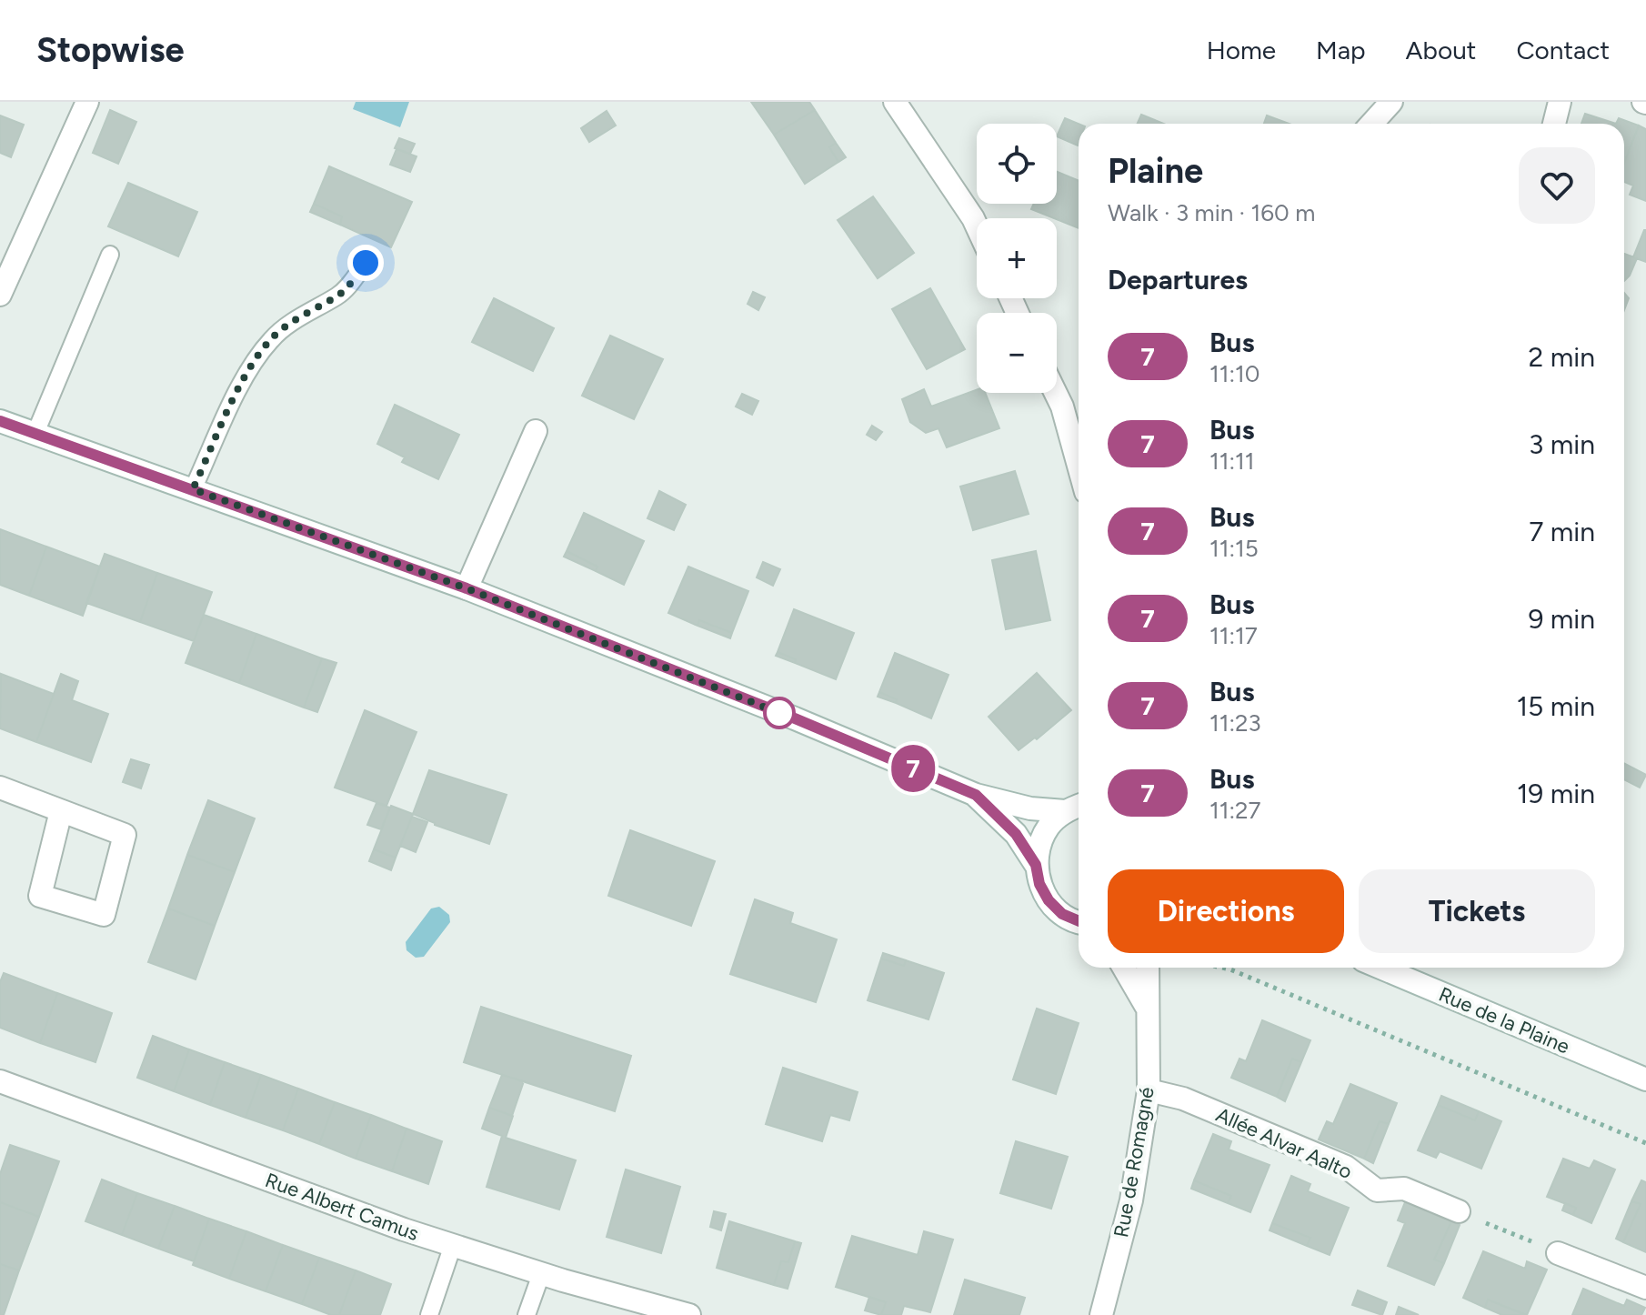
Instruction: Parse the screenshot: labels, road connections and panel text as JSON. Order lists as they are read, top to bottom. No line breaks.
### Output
{"streets":{"street":["Rue de la Plaine","Allée Alvar Aalto","Rue de Romagné","Rue Albert Camus"]},"crossings":[["Allée Alvar Aalto","Rue de Romagné"]],"lines":["bus line 7"],"page":{"header":"Stopwise","nav":["Home","Map","About","Contact"],"on_map":"7","map_buttons":["+","−"],"heading":[["Plaine","Walk · 3 min · 160 m"],"Departures"],"list":[{"mark":"7","name":"Bus","note":"11:10","value":"2 min"},{"mark":"7","name":"Bus","note":"11:11","value":"3 min"},{"mark":"7","name":"Bus","note":"11:15","value":"7 min"},{"mark":"7","name":"Bus","note":"11:17","value":"9 min"},{"mark":"7","name":"Bus","note":"11:23","value":"15 min"},{"mark":"7","name":"Bus","note":"11:27","value":"19 min"}],"buttons":["Directions","Tickets"]}}
